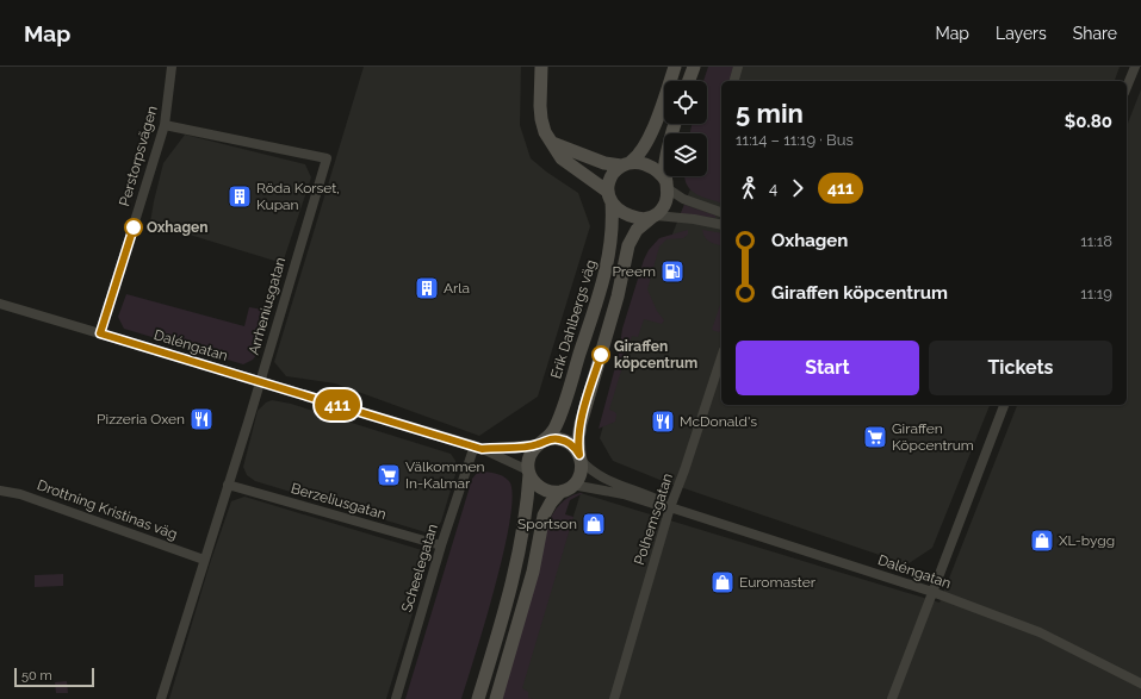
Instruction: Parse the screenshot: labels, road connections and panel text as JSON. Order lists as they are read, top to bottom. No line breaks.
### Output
{"streets":{"main road":["Erik Dahlbergs väg"],"street":["Perstorpsvägen","Arrheniusgatan","Daléngatan","Berzeliusgatan","Drottning Kristinas väg","Polhemsgatan","Scheelegatan"]},"crossings":[["Perstorpsvägen","Arrheniusgatan"],["Perstorpsvägen","Daléngatan"],["Arrheniusgatan","Daléngatan"],["Arrheniusgatan","Berzeliusgatan"],["Arrheniusgatan","Drottning Kristinas väg"],["Erik Dahlbergs väg","Daléngatan"],["Daléngatan","Polhemsgatan"],["Daléngatan","Scheelegatan"],["Berzeliusgatan","Scheelegatan"]],"places":{"building":["Röda Korset, Kupan","Arla"],"other":["Oxhagen","Giraffen köpcentrum"],"fuel station":["Preem"],"restaurant":["Pizzeria Oxen","McDonald's"],"supermarket":["Giraffen Köpcentrum","Välkommen In-Kalmar"],"shop":["Sportson","XL-bygg","Euromaster"]},"lines":["bus line 411"],"scale_bar":"50 m","page":{"header":"Map","nav":["Map","Layers","Share"],"on_map":"411","heading":["5 min","11:14 – 11:19 · Bus","$0.80"],"legs":["4","411"],"list":[{"name":"Oxhagen","value":"11:18"},{"name":"Giraffen köpcentrum","value":"11:19"}],"buttons":["Start","Tickets"],"scale":"50 m"}}
